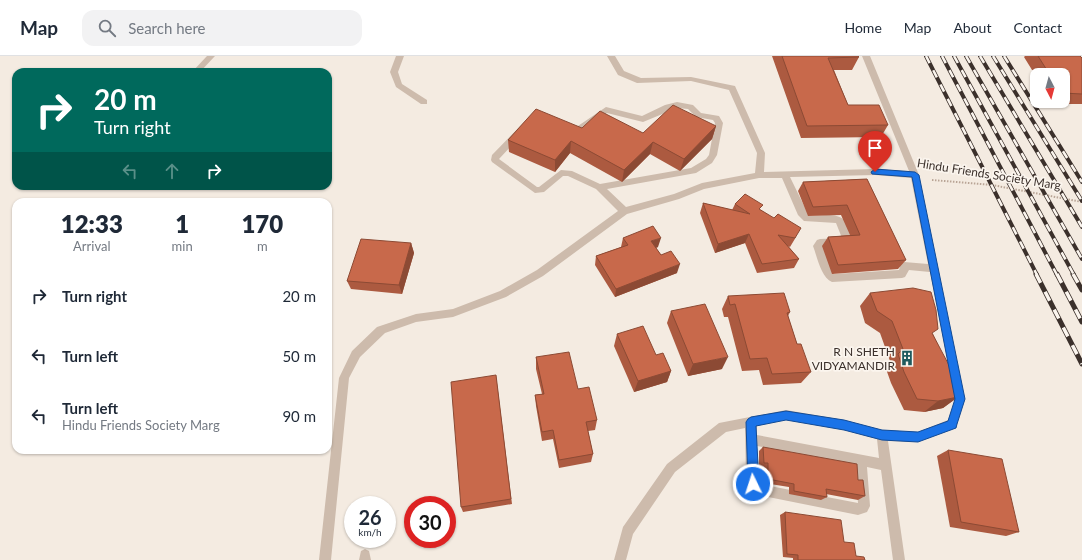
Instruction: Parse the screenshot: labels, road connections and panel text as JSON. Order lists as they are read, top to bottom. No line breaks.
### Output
{"streets":{"street":["Hindu Friends Society Marg"]},"places":{"building":["R N SHETH VIDYAMANDIR"]},"north":"bottom","page":{"header":"Map","search":"Search here","nav":["Home","Map","About","Contact"],"turn":["20 m","Turn right"],"eta":["12:33","Arrival","1","min","170","m"],"list":[{"name":"Turn right","value":"20 m"},{"name":"Turn left","value":"50 m"},{"name":"Turn left","note":"Hindu Friends Society Marg","value":"90 m"}],"speed":"26 km/h","limit":"30"}}
